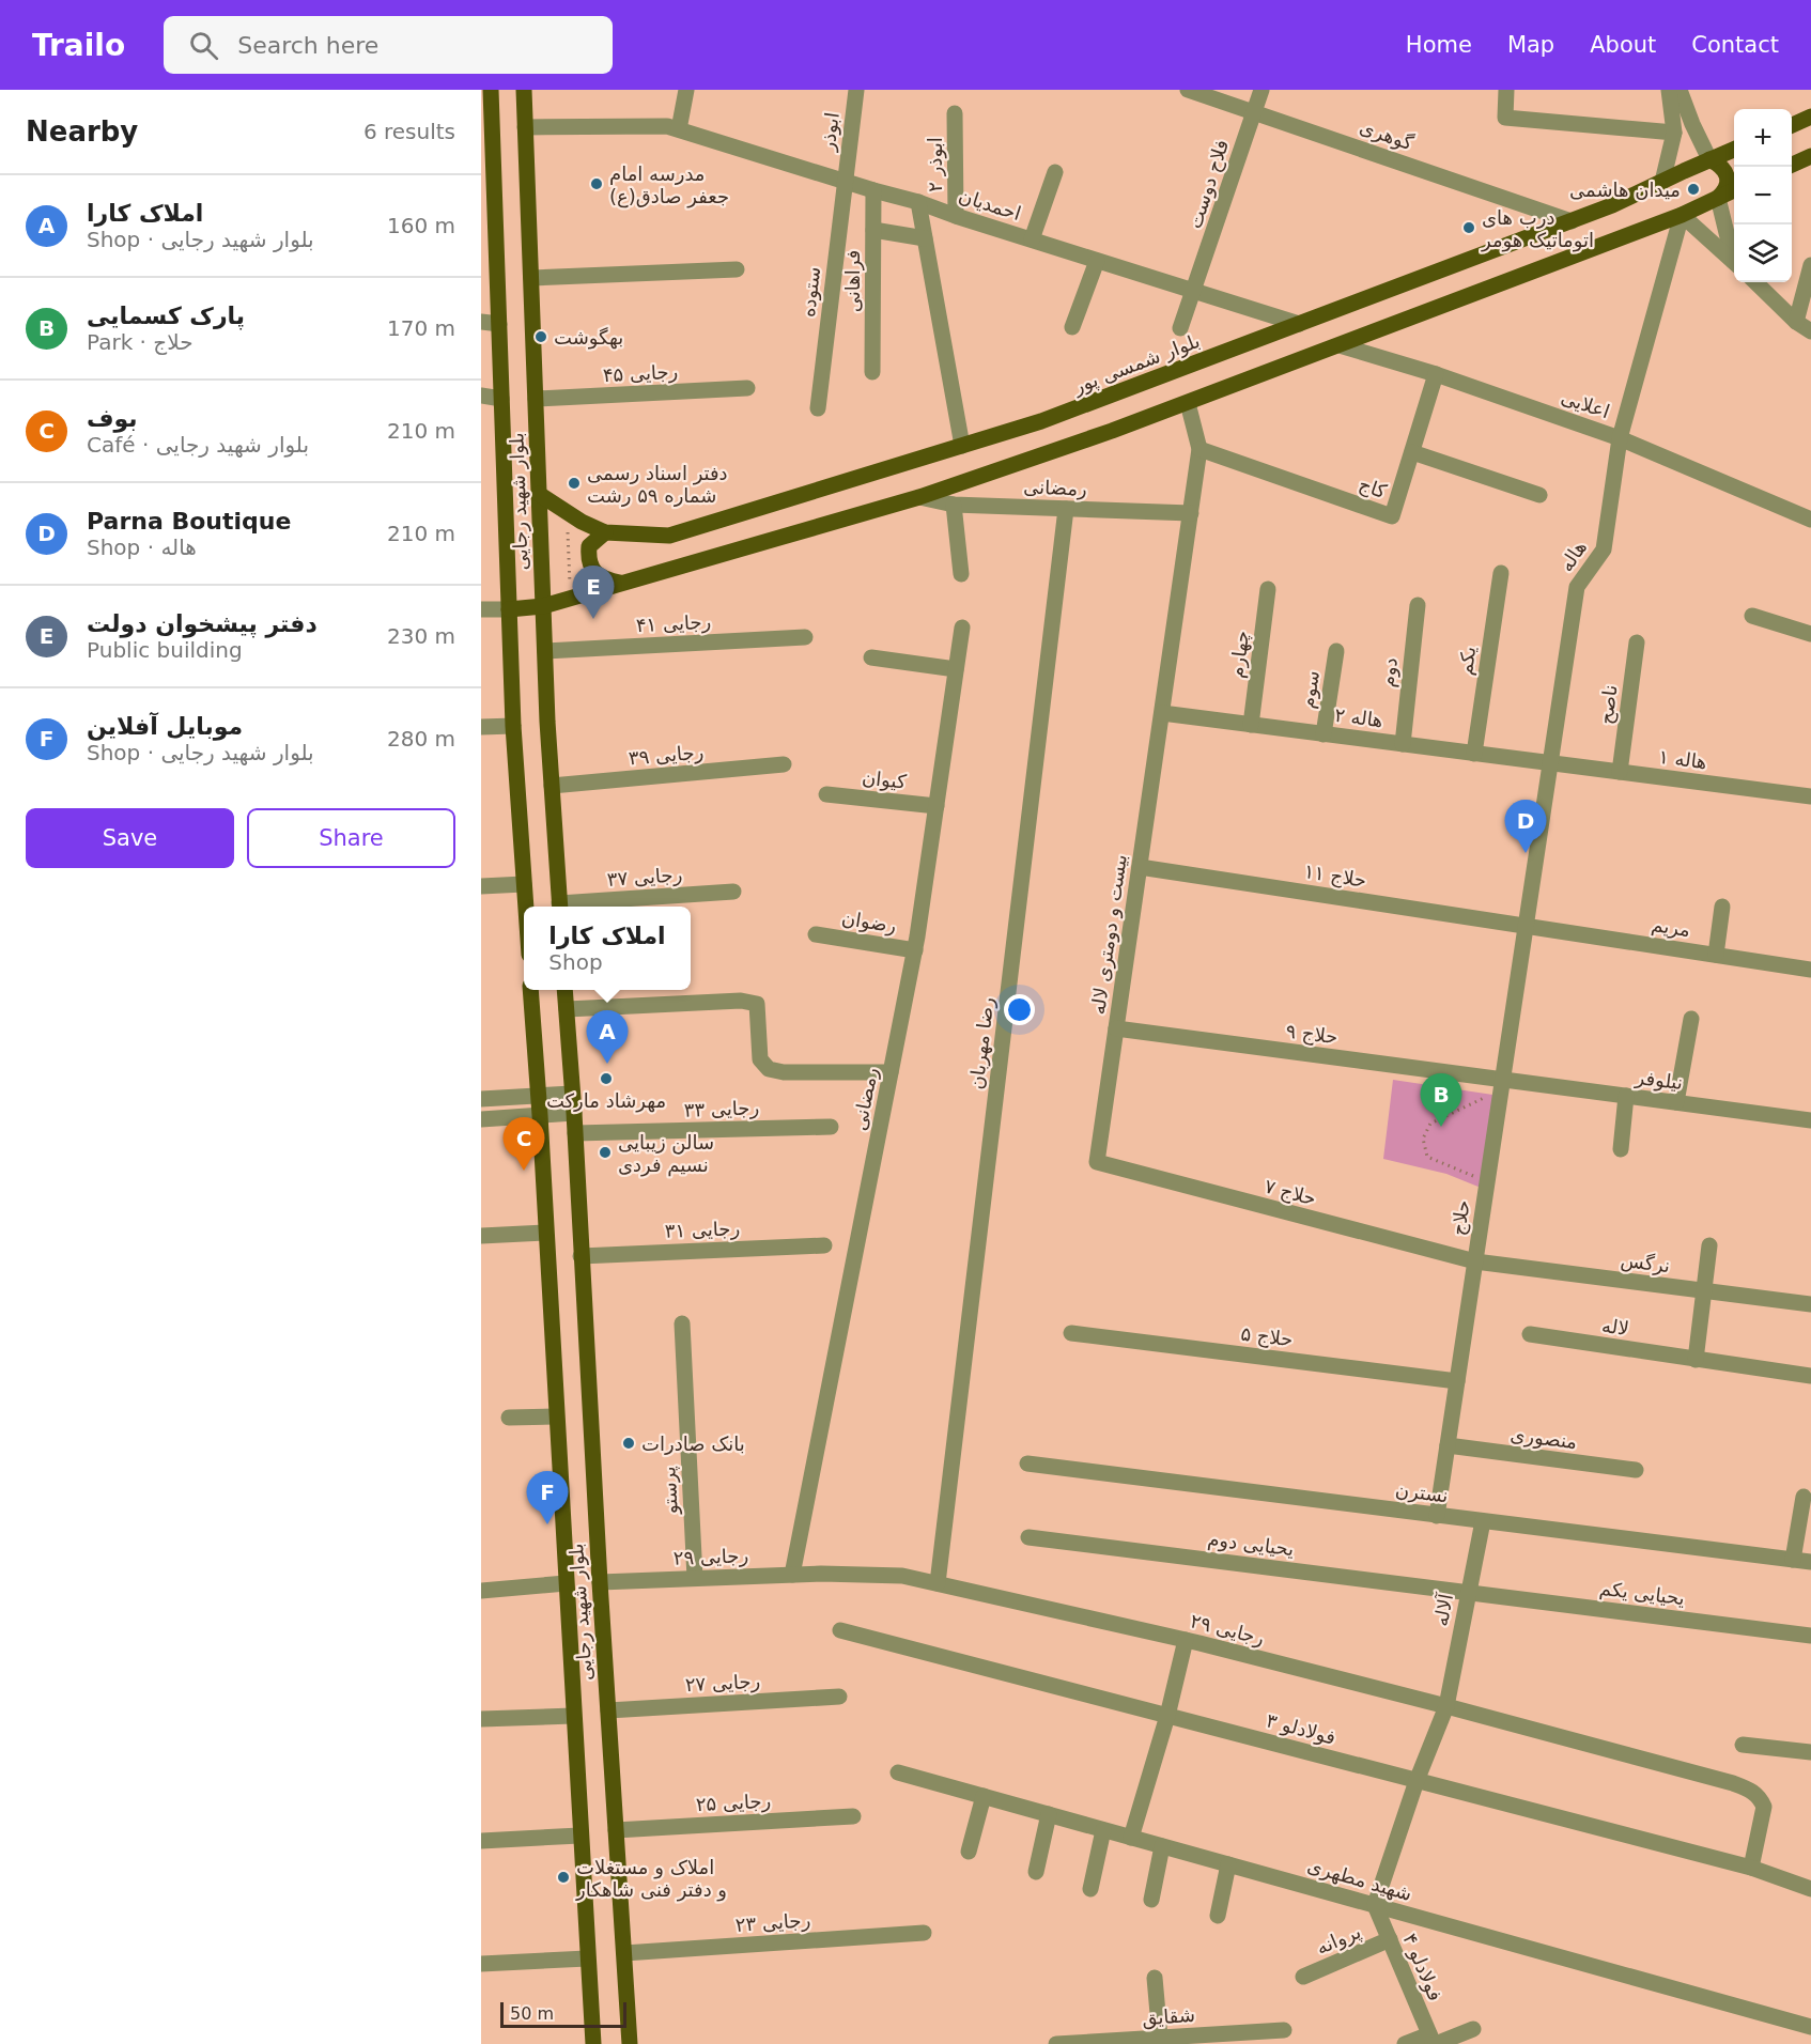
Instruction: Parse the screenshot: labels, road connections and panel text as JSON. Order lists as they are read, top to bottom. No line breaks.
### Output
{"streets":{"main road":["بلوار شمسی پور","بلوار شهید رجایی"],"street":["ابوذر","گوهری","ابوذر ۲","فلاح دوست","احمدیان","فراهانی","ستوده","رجایی ۴۵","اعلایی","رمضانی","کاج","هاله","رجایی ۴۱","چهارم","یکم","دوم","سوم","ناصح","هاله ۲","رجایی ۳۹","هاله ۱","کیوان","حلاج ۱۱","رجایی ۳۷","رضوان","مریم","بیست و دومتری لاله","حلاج ۹","رضا مهربان","نیلوفر","رجایی ۳۳","حلاج ۷","حلاج","رجایی ۳۱","نرگس","لاله","حلاج ۵","منصوری","پرستو","نسترن","یحیایی دوم","رجایی ۲۹","یحیایی یکم","آلاله","رجایی ۲۷","فولادلو ۳","رجایی ۲۵","شهید مطهری","رجایی ۲۳","پروانه","فولادلو ۴","شقایق"]},"crossings":[["ابوذر","احمدیان"],["ابوذر","ستوده"],["گوهری","فلاح دوست"],["گوهری","بلوار شمسی پور"],["ابوذر ۲","احمدیان"],["فلاح دوست","احمدیان"],["احمدیان","فراهانی"],["احمدیان","ستوده"],["احمدیان","بلوار شمسی پور"],["احمدیان","بلوار شهید رجایی"],["بلوار شمسی پور","بلوار شهید رجایی"],["رجایی ۴۵","بلوار شهید رجایی"],["اعلایی","کاج"],["اعلایی","هاله"],["رمضانی","کیوان"],["رمضانی","رضوان"],["رمضانی","رضا مهربان"],["رمضانی","رجایی ۲۹"],["بلوار شهید رجایی","رجایی ۴۱"],["بلوار شهید رجایی","رجایی ۳۹"],["بلوار شهید رجایی","رجایی ۳۳"],["بلوار شهید رجایی","رجایی ۳۱"],["بلوار شهید رجایی","رجایی ۲۹"],["بلوار شهید رجایی","رجایی ۲۷"],["بلوار شهید رجایی","رجایی ۲۵"],["بلوار شهید رجایی","رجایی ۲۳"],["هاله","هاله ۲"],["هاله","هاله ۱"],["هاله","حلاج ۱۱"],["هاله","مریم"],["هاله","حلاج"],["چهارم","هاله ۲"],["یکم","هاله ۲"],["دوم","هاله ۲"],["سوم","هاله ۲"],["ناصح","هاله ۱"],["هاله ۲","هاله ۱"],["هاله ۲","بیست و دومتری لاله"],["حلاج ۱۱","مریم"],["حلاج ۱۱","بیست و دومتری لاله"],["حلاج ۱۱","حلاج"],["مریم","حلاج"],["بیست و دومتری لاله","حلاج ۹"],["بیست و دومتری لاله","حلاج ۷"],["حلاج ۹","نیلوفر"],["حلاج ۹","حلاج"],["رضا مهربان","رجایی ۲۹"],["نیلوفر","حلاج"],["حلاج ۷","حلاج"],["حلاج ۷","نرگس"],["حلاج","نرگس"],["حلاج","حلاج ۵"],["حلاج","منصوری"],["حلاج","نسترن"],["پرستو","رجایی ۲۹"],["نسترن","آلاله"],["یحیایی دوم","یحیایی یکم"],["یحیایی دوم","آلاله"],["رجایی ۲۹","آلاله"],["رجایی ۲۹","فولادلو ۳"],["یحیایی یکم","آلاله"],["آلاله","فولادلو ۳"],["آلاله","شهید مطهری"],["آلاله","فولادلو ۴"],["شهید مطهری","فولادلو ۴"],["پروانه","فولادلو ۴"]],"places":["مدرسه امام جعفر صادق(ع)","میدان هاشمی","درب های اتوماتیک هومر","بهگوشت","دفتر اسناد رسمی شماره ۵۹ رشت","مهرشاد مارکت","سالن زیبایی نسیم فردی","بانک صادرات","املاک و مستغلات و دفتر فنی شاهکار"],"scale_bar":"50 m","page":{"header":"Trailo","search":"Search here","nav":["Home","Map","About","Contact"],"heading":["Nearby","6 results"],"map_buttons":["+","−"],"list":[{"mark":"A","name":"املاک کارا","note":"Shop · بلوار شهید رجایی","value":"160 m"},{"mark":"B","name":"پارک کسمایی","note":"Park · حلاج","value":"170 m"},{"mark":"C","name":"بوف","note":"Café · بلوار شهید رجایی","value":"210 m"},{"mark":"D","name":"Parna Boutique","note":"Shop · هاله","value":"210 m"},{"mark":"E","name":"دفتر پیشخوان دولت","note":"Public building","value":"230 m"},{"mark":"F","name":"موبایل آفلاین","note":"Shop · بلوار شهید رجایی","value":"280 m"}],"pins":["E","D","A","B","C","F"],"buttons":["Save","Share"],"popup":["املاک کارا","Shop"],"scale":"50 m"}}
